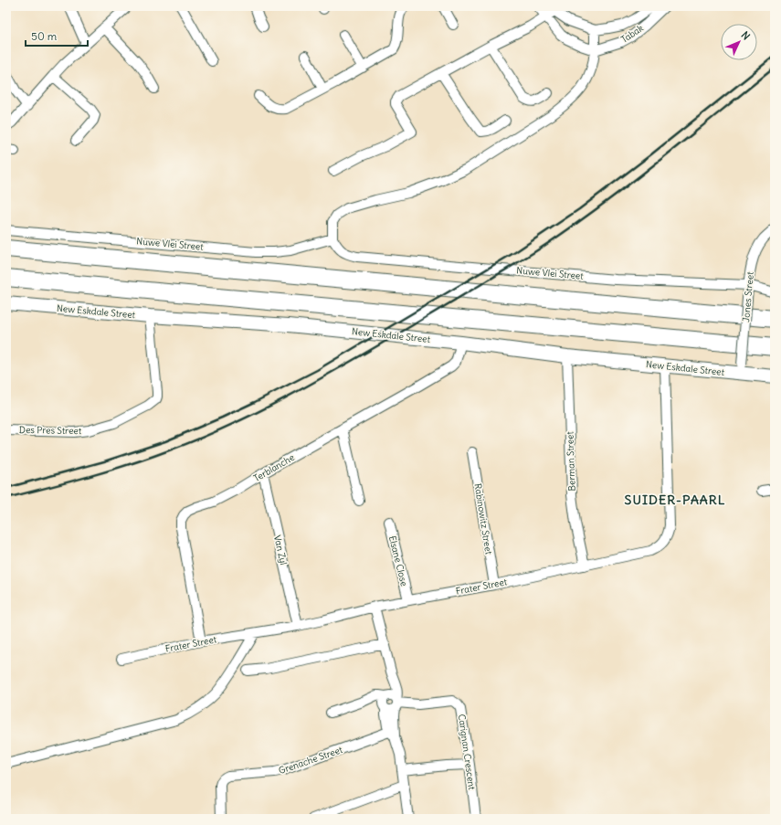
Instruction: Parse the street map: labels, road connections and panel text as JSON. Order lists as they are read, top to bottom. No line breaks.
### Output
{"streets":{"street":["Tabak","Nuwe Vlei Street","Jones Street","New Eskdale Street","Des Pres Street","Berman Street","Terblanche","Rabinowitz Street","Van Zyl","Elsane Close","Frater Street","Carignan Crescent","Grenache Street"]},"crossings":[["Nuwe Vlei Street","Jones Street"],["Jones Street","New Eskdale Street"],["New Eskdale Street","Des Pres Street"],["New Eskdale Street","Berman Street"],["New Eskdale Street","Terblanche"],["New Eskdale Street","Frater Street"],["Berman Street","Frater Street"],["Terblanche","Van Zyl"],["Terblanche","Frater Street"],["Rabinowitz Street","Frater Street"],["Van Zyl","Frater Street"],["Elsane Close","Frater Street"]],"districts":["SUIDER-PAARL"],"scale_bar":"50 m","north":"top right"}
